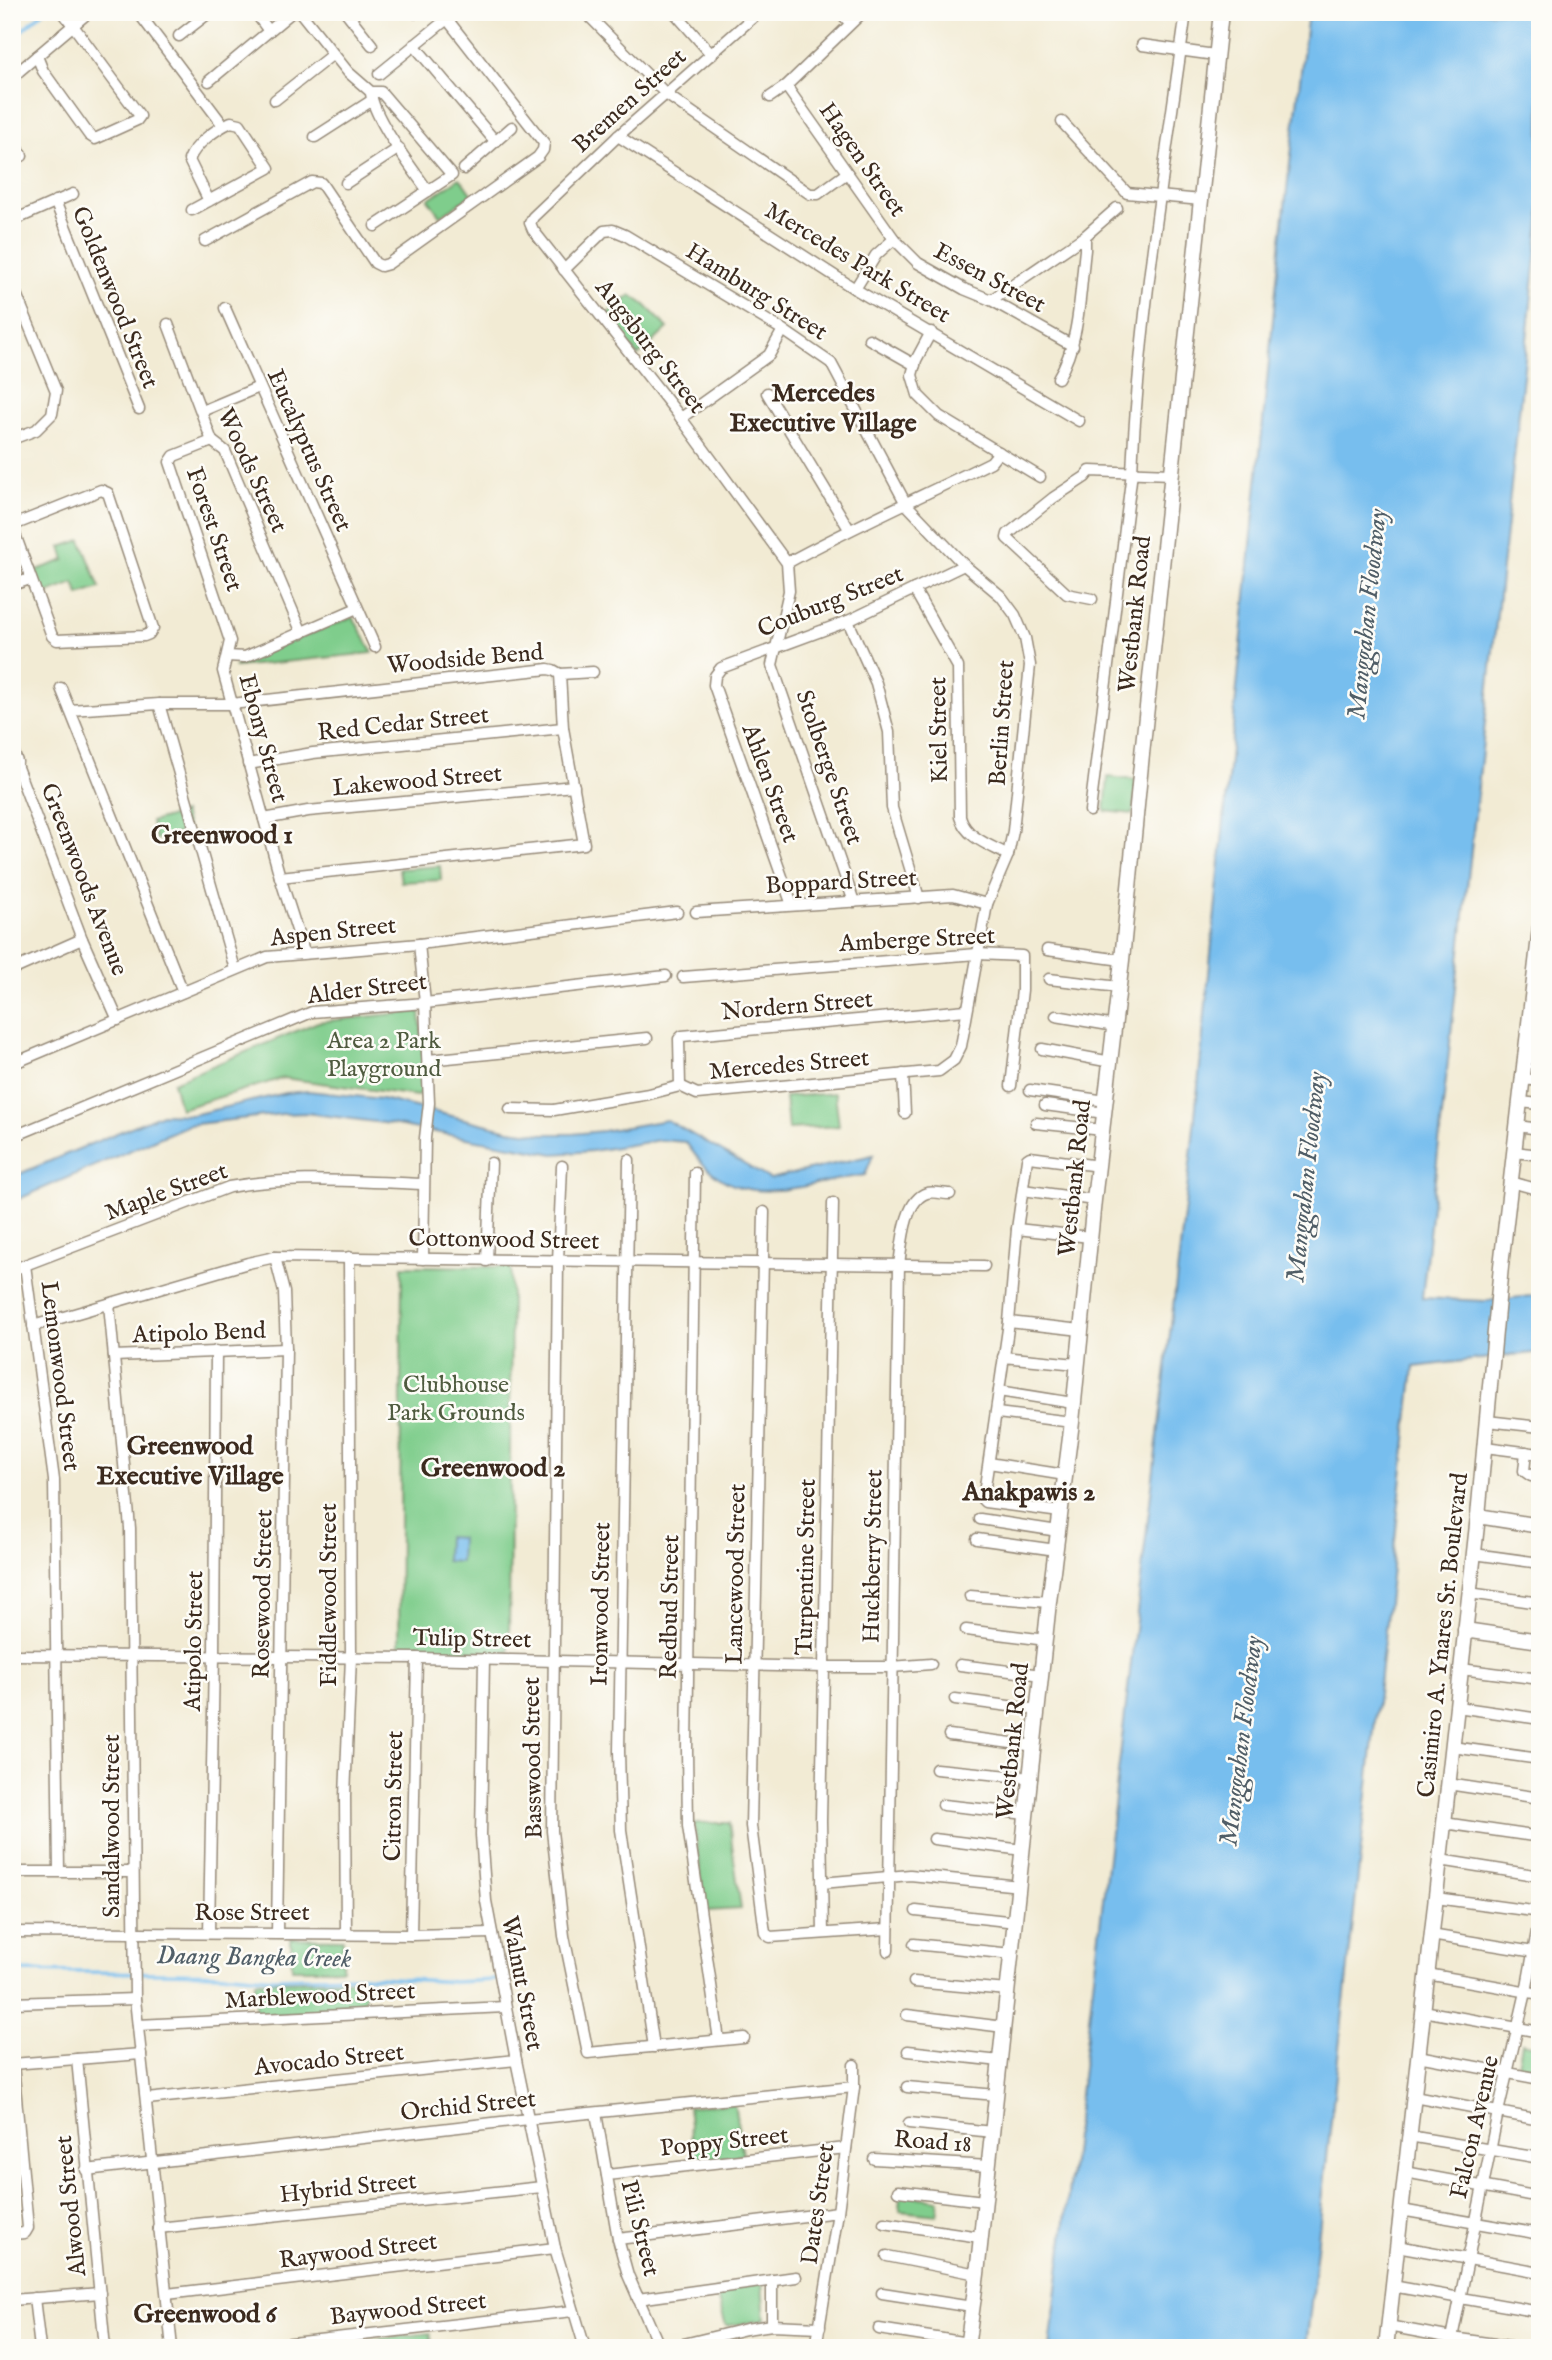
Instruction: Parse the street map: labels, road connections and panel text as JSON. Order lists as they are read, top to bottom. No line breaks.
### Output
{"streets":{"street":["Bremen Street","Hagen Street","Mercedes Park Street","Essen Street","Hamburg Street","Goldenwood Street","Augsburg Street","Eucalyptus Street","Woods Street","Forest Street","Couburg Street","Westbank Road","Woodside Bend","Red Cedar Street","Berlin Street","Kiel Street","Ebony Street","Stolberge Street","Lakewood Street","Ahlen Street","Greenwoods Avenue","Boppard Street","Aspen Street","Amberge Street","Alder Street","Nordern Street","Mercedes Street","Maple Street","Cottonwood Street","Atipolo Bend","Lemonwood Street","Huckberry Street","Turpentine Street","Lancewood Street","Rosewood Street","Fiddlewood Street","Ironwood Street","Redbud Street","Casimiro A. Ynares Sr. Boulevard","Tulip Street","Atipolo Street","Basswood Street","Citron Street","Sandalwood Street","Rose Street","Walnut Street","Marblewood Street","Avocado Street","Orchid Street","Falcon Avenue","Poppy Street","Road 18","Hybrid Street","Dates Street","Alwood Street","Pili Street","Raywood Street","Baywood Street"]},"crossings":[["Bremen Street","Mercedes Park Street"],["Bremen Street","Augsburg Street"],["Hagen Street","Mercedes Park Street"],["Hagen Street","Essen Street"],["Hamburg Street","Augsburg Street"],["Hamburg Street","Berlin Street"],["Woods Street","Forest Street"],["Forest Street","Ebony Street"],["Couburg Street","Berlin Street"],["Couburg Street","Kiel Street"],["Couburg Street","Stolberge Street"],["Couburg Street","Ahlen Street"],["Westbank Road","Road 18"],["Woodside Bend","Red Cedar Street"],["Woodside Bend","Ebony Street"],["Woodside Bend","Lakewood Street"],["Red Cedar Street","Ebony Street"],["Berlin Street","Kiel Street"],["Berlin Street","Boppard Street"],["Berlin Street","Amberge Street"],["Berlin Street","Nordern Street"],["Berlin Street","Mercedes Street"],["Ebony Street","Lakewood Street"],["Ebony Street","Aspen Street"],["Stolberge Street","Boppard Street"],["Ahlen Street","Boppard Street"],["Greenwoods Avenue","Aspen Street"],["Nordern Street","Mercedes Street"],["Maple Street","Lemonwood Street"],["Cottonwood Street","Lemonwood Street"],["Cottonwood Street","Huckberry Street"],["Cottonwood Street","Turpentine Street"],["Cottonwood Street","Lancewood Street"],["Cottonwood Street","Rosewood Street"],["Cottonwood Street","Fiddlewood Street"],["Cottonwood Street","Ironwood Street"],["Cottonwood Street","Redbud Street"],["Cottonwood Street","Basswood Street"],["Cottonwood Street","Sandalwood Street"],["Atipolo Bend","Rosewood Street"],["Atipolo Bend","Atipolo Street"],["Atipolo Bend","Sandalwood Street"],["Lemonwood Street","Tulip Street"],["Huckberry Street","Tulip Street"],["Turpentine Street","Lancewood Street"],["Turpentine Street","Tulip Street"],["Lancewood Street","Tulip Street"],["Rosewood Street","Tulip Street"],["Rosewood Street","Rose Street"],["Fiddlewood Street","Tulip Street"],["Fiddlewood Street","Rose Street"],["Ironwood Street","Tulip Street"],["Ironwood Street","Basswood Street"],["Redbud Street","Tulip Street"],["Tulip Street","Atipolo Street"],["Tulip Street","Basswood Street"],["Tulip Street","Citron Street"],["Tulip Street","Sandalwood Street"],["Tulip Street","Walnut Street"],["Atipolo Street","Rose Street"],["Citron Street","Rose Street"],["Sandalwood Street","Rose Street"],["Sandalwood Street","Marblewood Street"],["Sandalwood Street","Avocado Street"],["Sandalwood Street","Orchid Street"],["Sandalwood Street","Hybrid Street"],["Sandalwood Street","Raywood Street"],["Rose Street","Walnut Street"],["Walnut Street","Marblewood Street"],["Walnut Street","Avocado Street"],["Walnut Street","Orchid Street"],["Walnut Street","Hybrid Street"],["Walnut Street","Raywood Street"],["Walnut Street","Baywood Street"],["Orchid Street","Dates Street"],["Orchid Street","Alwood Street"],["Orchid Street","Pili Street"],["Poppy Street","Dates Street"],["Poppy Street","Pili Street"]],"districts":["Mercedes Executive Village","Greenwood 1","Greenwood Executive Village","Greenwood 2","Anakpawis 2","Greenwood 6"],"water":["Manggahan Floodway","Daang Bangka Creek"],"parks":["Area 2 Park Playground","Clubhouse Park Grounds"]}
